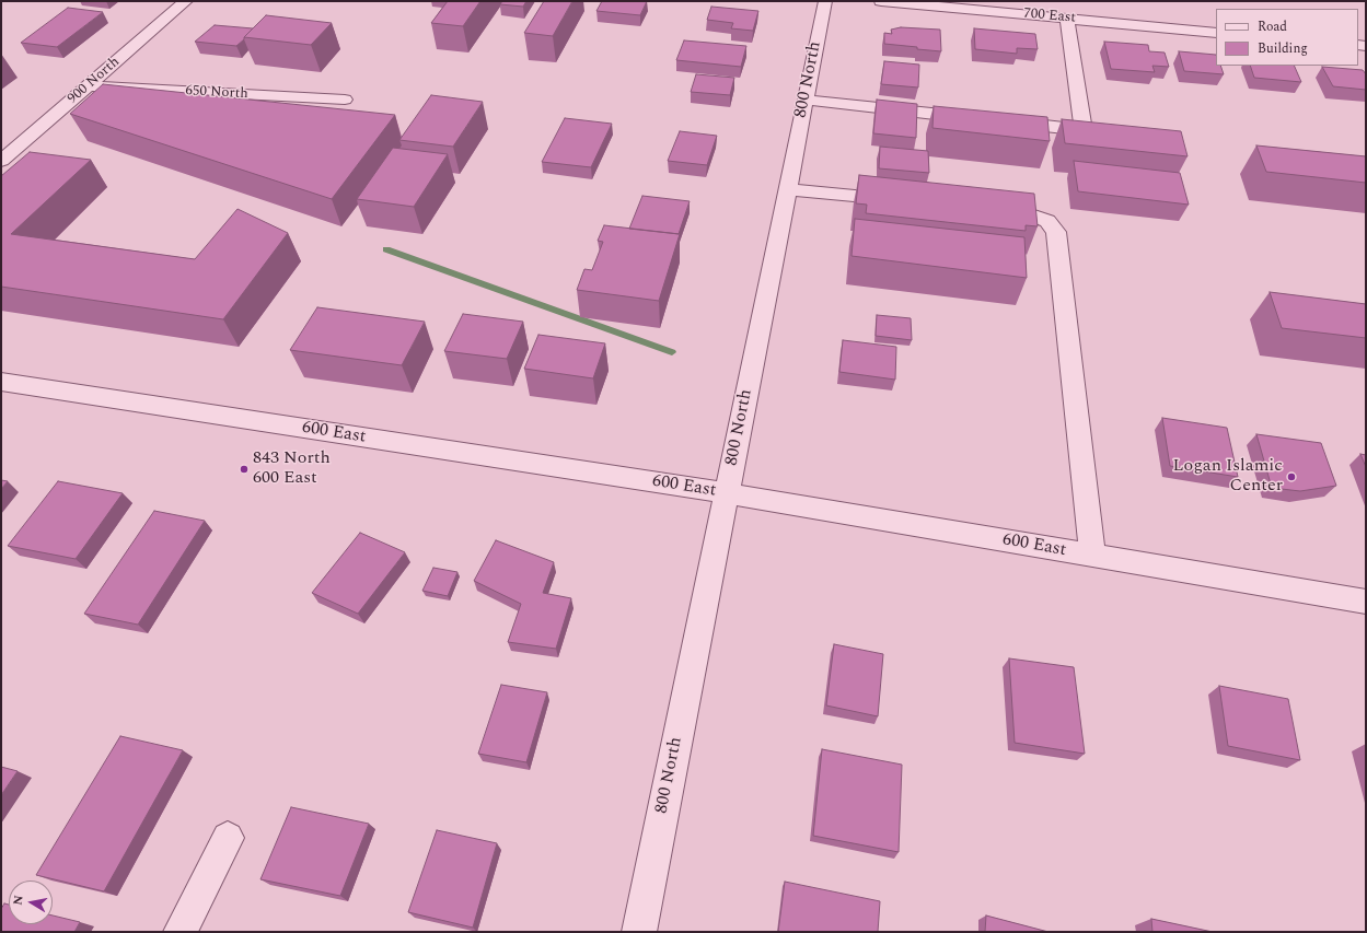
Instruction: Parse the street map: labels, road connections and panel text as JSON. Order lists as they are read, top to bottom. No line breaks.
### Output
{"streets":{"street":["700 East","800 North","900 North","650 North","600 East"]},"crossings":[["800 North","600 East"],["900 North","650 North"]],"places":["843 North 600 East","Logan Islamic Center"],"legend":["Road","Building"],"north":"left"}
